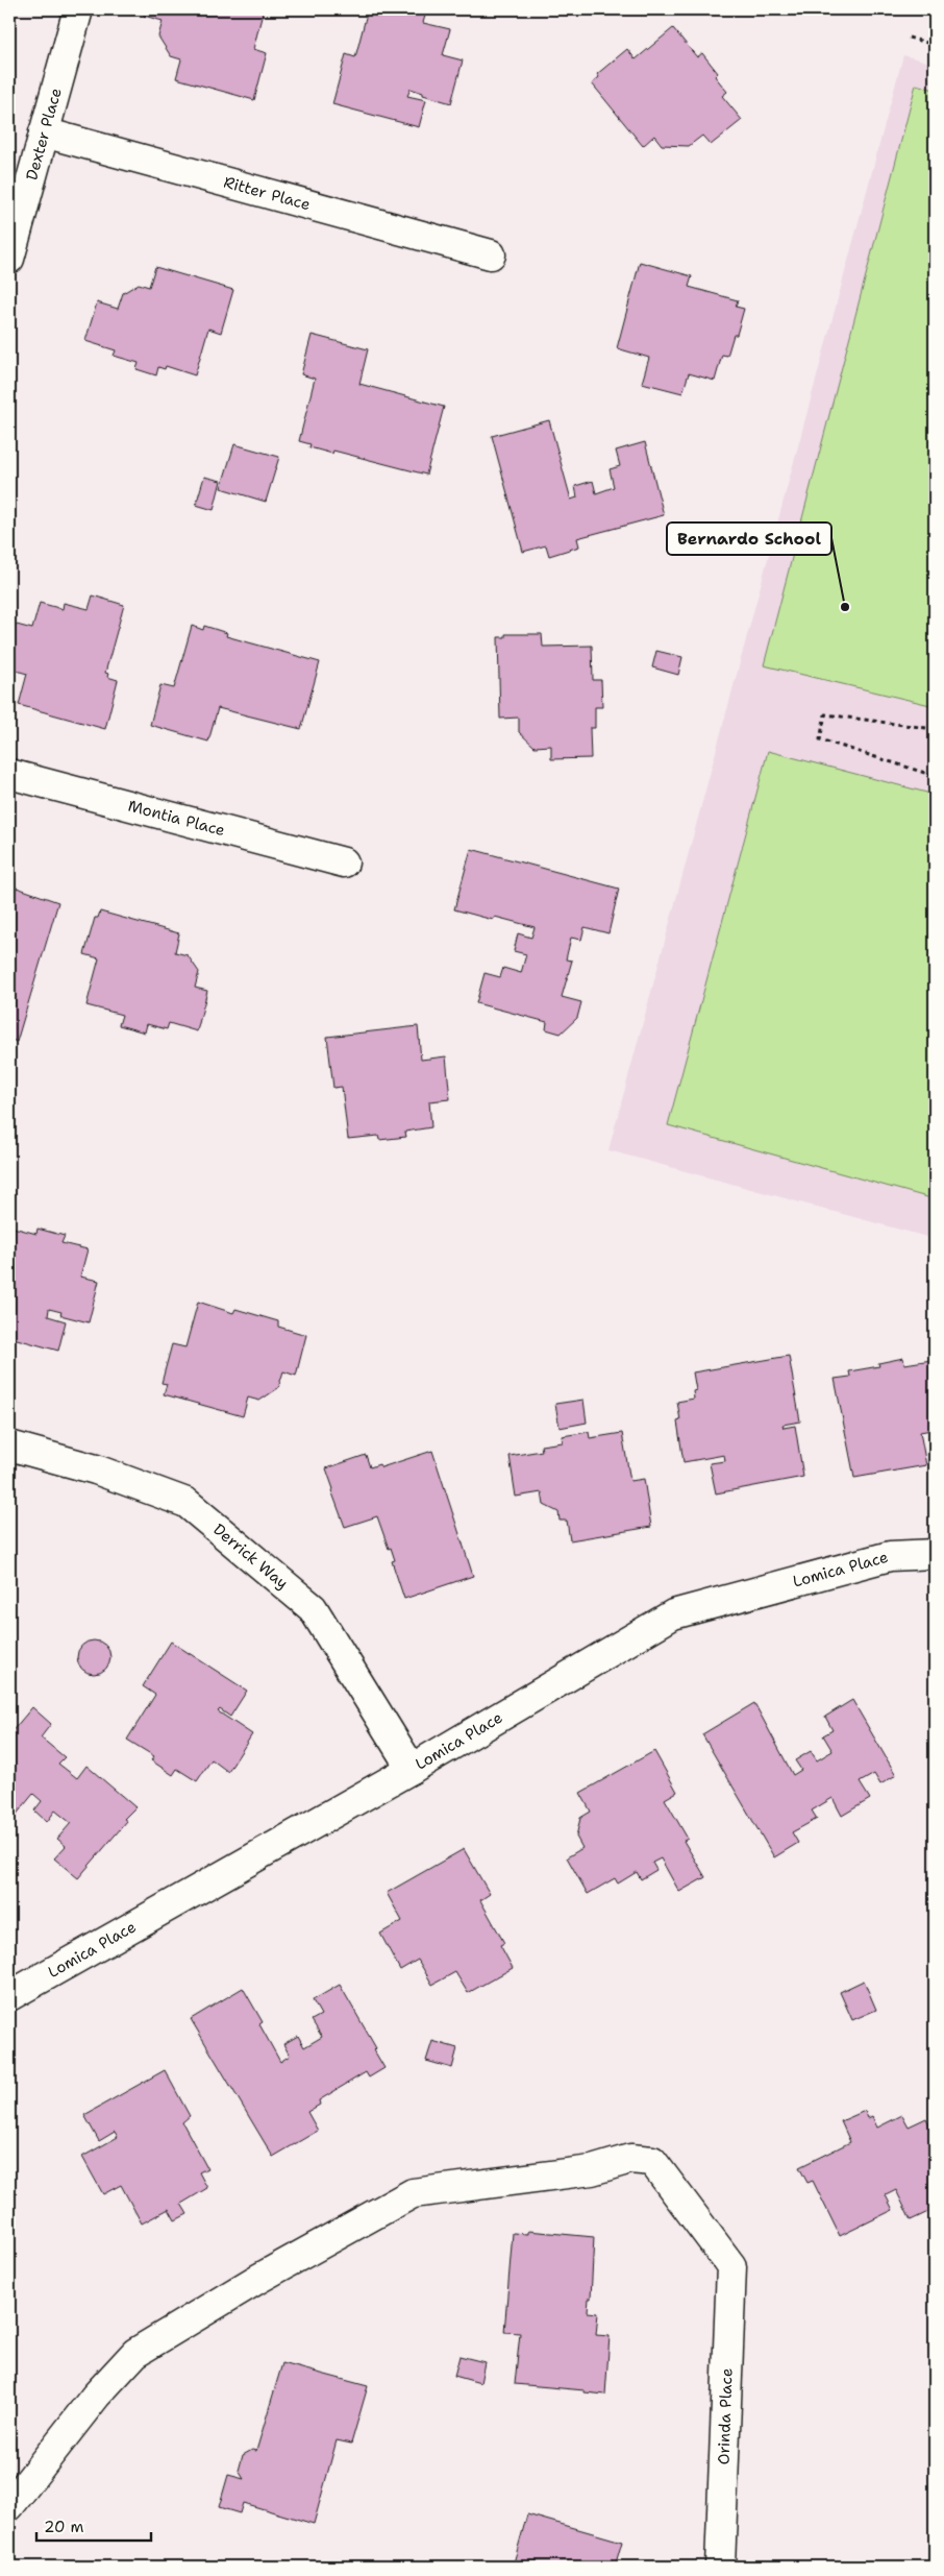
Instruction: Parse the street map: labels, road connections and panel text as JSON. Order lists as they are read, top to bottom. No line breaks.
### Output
{"streets":{"street":["Dexter Place","Ritter Place","Montia Place","Derrick Way","Lomica Place","Orinda Place"]},"crossings":[["Dexter Place","Ritter Place"],["Derrick Way","Lomica Place"]],"places":["Bernardo School"],"scale_bar":"20 m"}
